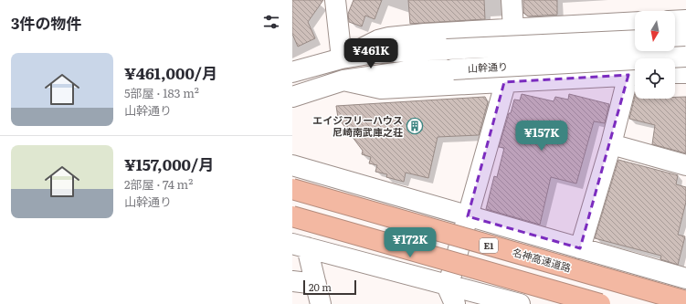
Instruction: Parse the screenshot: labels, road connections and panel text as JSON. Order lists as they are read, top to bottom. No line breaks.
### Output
{"streets":{"highway":["E1","名神高速道路"],"street":["山幹通り"]},"places":{"building":["エイジフリーハウス 尼崎南武庫之荘"]},"scale_bar":"20 m","north":"bottom","page":{"heading":"3件の物件","price":["¥461K","¥157K","¥172K"],"list":[{"name":"¥461,000/月","note":"5部屋 · 183 m² · 山幹通り"},{"name":"¥157,000/月","note":"2部屋 · 74 m² · 山幹通り"}],"scale":"20 m"}}
